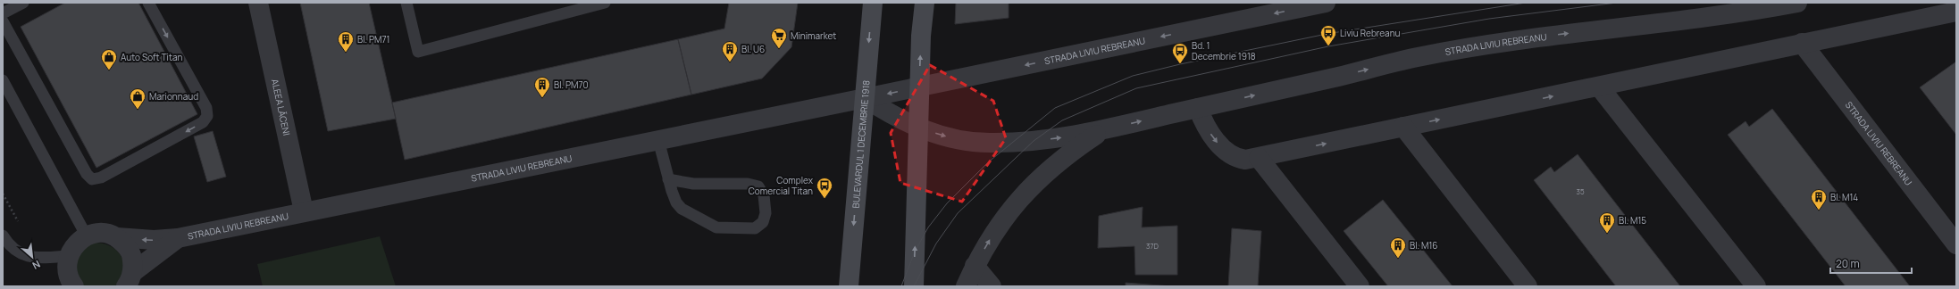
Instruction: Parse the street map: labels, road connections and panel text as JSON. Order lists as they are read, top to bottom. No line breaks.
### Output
{"streets":{"main road":["BULEVARDUL 1 DECEMBRIE 1918"],"street":["STRADA LIVIU REBREANU","ALEEA LĂCENI"]},"crossings":[["STRADA LIVIU REBREANU","ALEEA LĂCENI"],["STRADA LIVIU REBREANU","BULEVARDUL 1 DECEMBRIE 1918"]],"places":{"bus stop":["Liviu Rebreanu","Bd. 1 Decembrie 1918","Complex Comercial Titan"],"supermarket":["Minimarket"],"building":["Bl. PM71","Bl. U6","Bl. PM70","Bl. M14","Bl. M15","Bl. M16"],"shop":["Auto Soft Titan","Marionnaud"]},"house_numbers":["35","37D"],"scale_bar":"20 m","north":"bottom right"}
